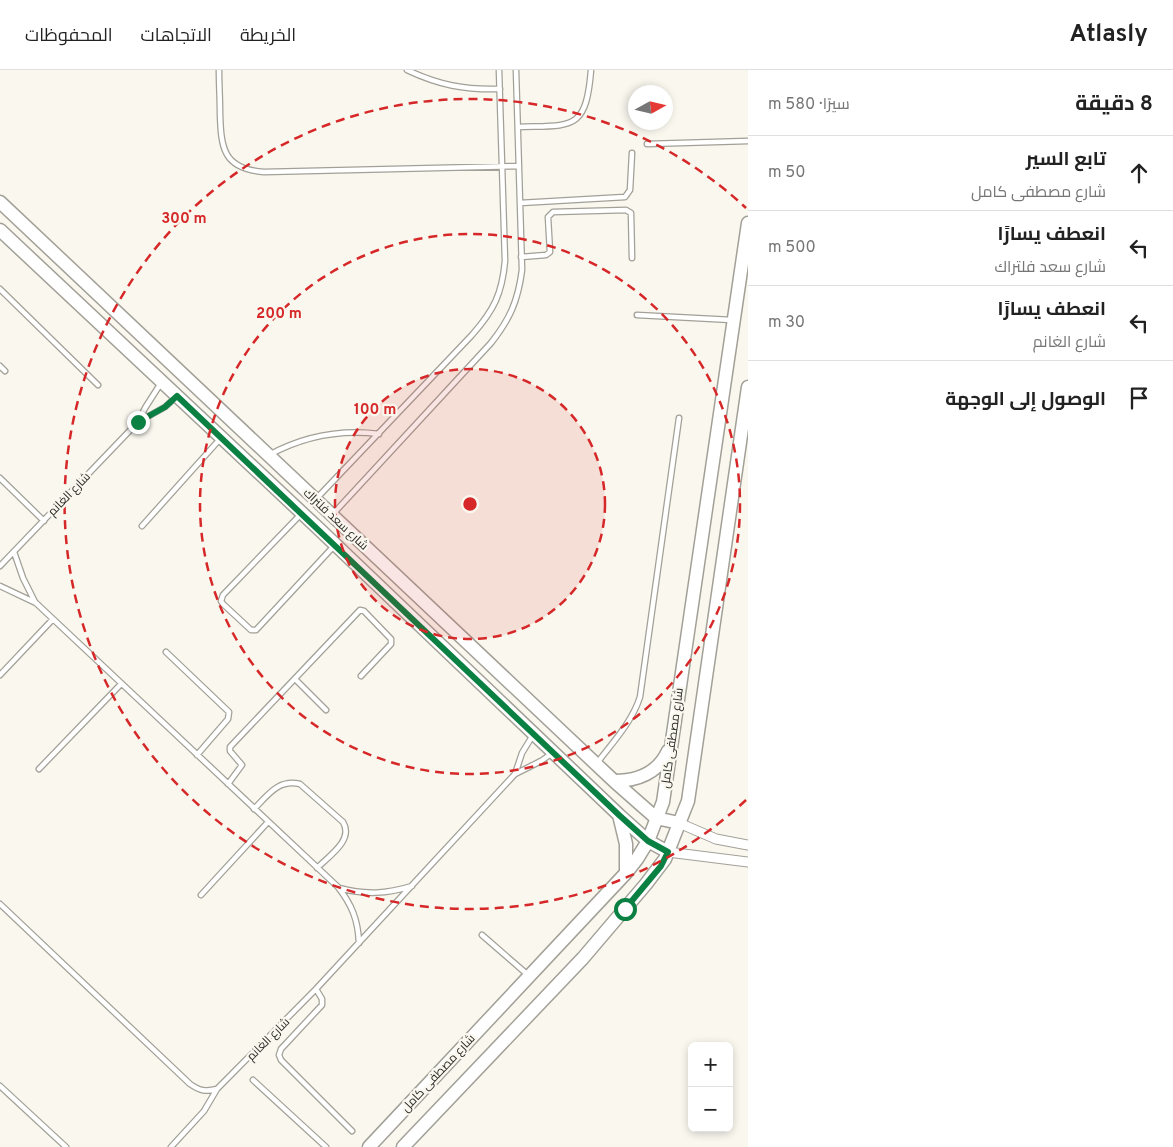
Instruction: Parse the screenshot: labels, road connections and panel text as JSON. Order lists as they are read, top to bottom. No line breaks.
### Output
{"streets":{"street":["شارع سعد فلتراك","شارع مصطفى كامل"],"lane":["شارع الغانم"]},"crossings":[["شارع الغانم","شارع سعد فلتراك"],["شارع سعد فلتراك","شارع مصطفى كامل"]],"north":"right","page":{"header":"Atlasly","nav":["الخريطة","الاتجاهات","المحفوظات"],"heading":["8 دقيقة","سيرًا · 580 m"],"list":[["تابع السير","شارع مصطفى كامل","50 m"],["انعطف يسارًا","شارع سعد فلتراك","500 m"],["انعطف يسارًا","شارع الغانم","30 m"],"الوصول إلى الوجهة"],"map_buttons":["+","−"]},"rings":["300 m","200 m","100 m"]}
